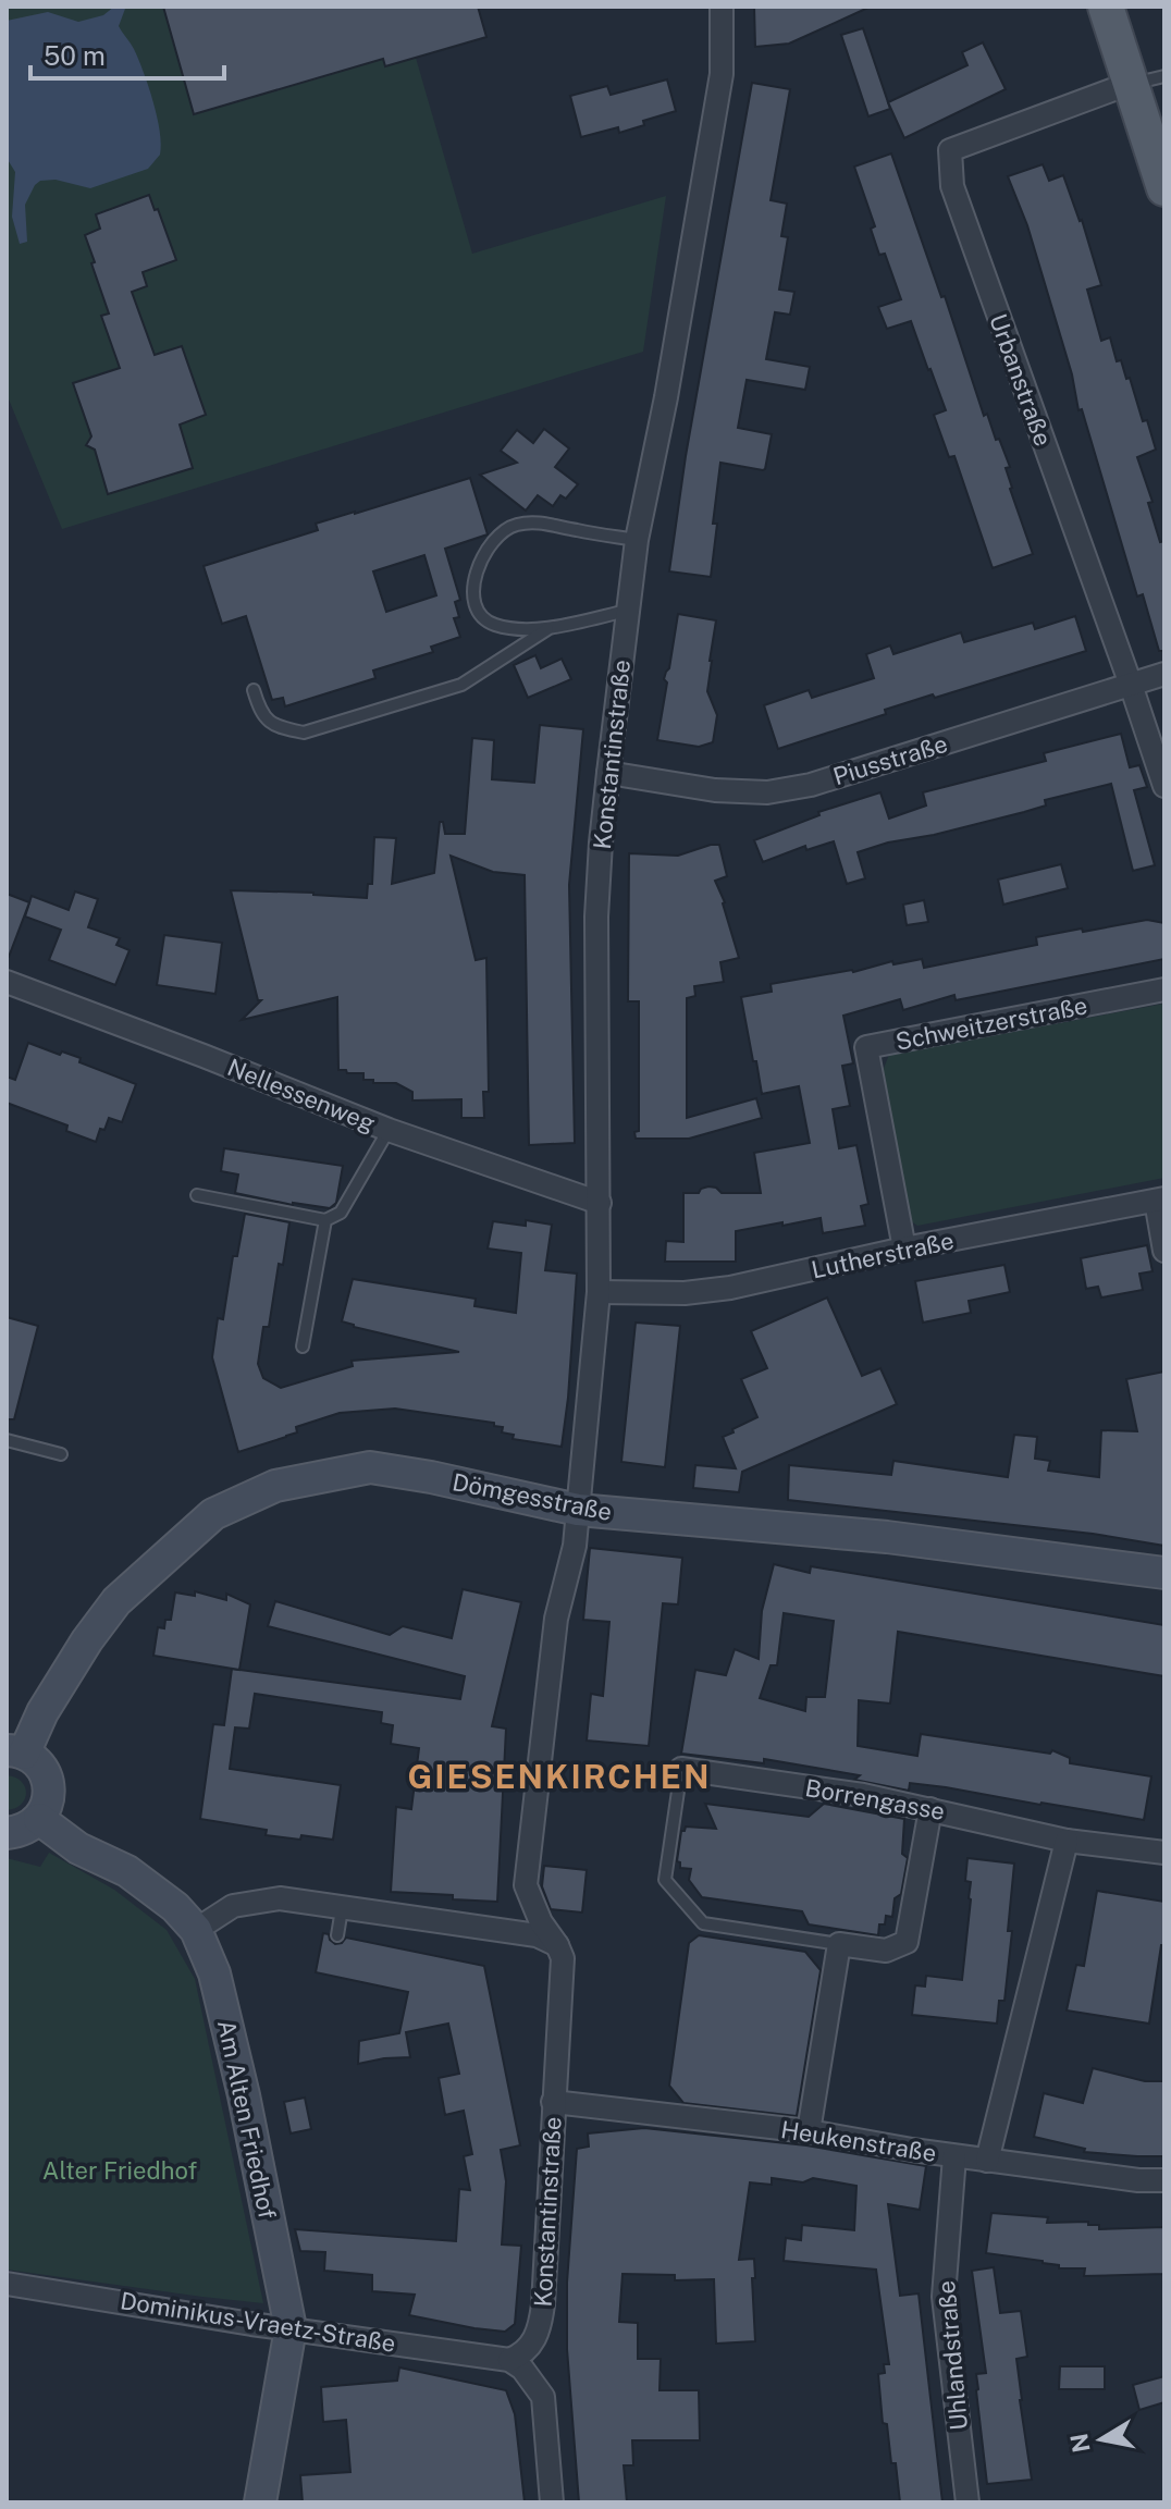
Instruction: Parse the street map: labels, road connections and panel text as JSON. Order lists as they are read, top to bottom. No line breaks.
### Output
{"streets":{"main road":["Dömgesstraße","Am Alten Friedhof"],"street":["Urbanstraße","Konstantinstraße","Piusstraße","Schweitzerstraße","Nellessenweg","Lutherstraße","Borrengasse","Heukenstraße","Dominikus-Vraetz-Straße","Uhlandstraße"]},"crossings":[["Urbanstraße","Piusstraße"],["Konstantinstraße","Piusstraße"],["Konstantinstraße","Nellessenweg"],["Konstantinstraße","Lutherstraße"],["Konstantinstraße","Dömgesstraße"],["Konstantinstraße","Heukenstraße"],["Konstantinstraße","Dominikus-Vraetz-Straße"],["Schweitzerstraße","Lutherstraße"],["Am Alten Friedhof","Dominikus-Vraetz-Straße"],["Heukenstraße","Uhlandstraße"]],"districts":["GIESENKIRCHEN"],"parks":["Alter Friedhof"],"scale_bar":"50 m","north":"left"}
